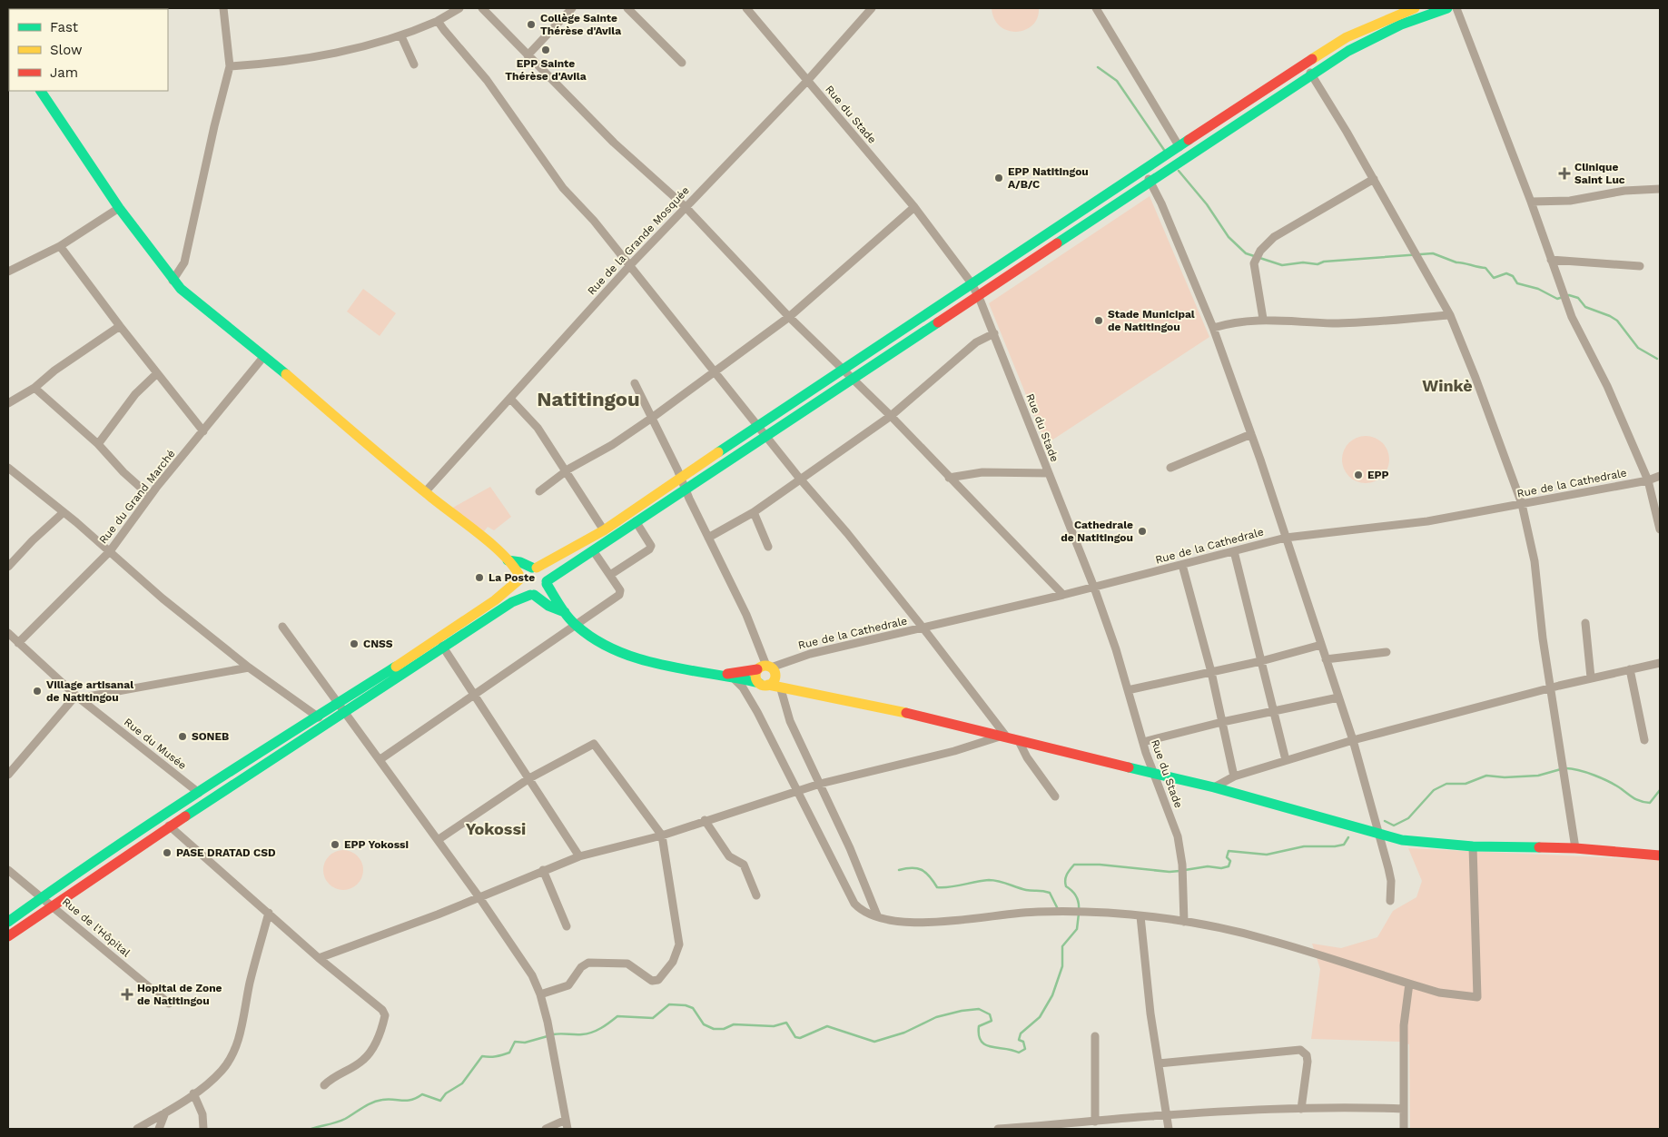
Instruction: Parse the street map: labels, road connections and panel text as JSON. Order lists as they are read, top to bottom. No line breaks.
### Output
{"streets":{"street":["Rue du Stade","Rue de la Grande Mosquée","Rue de la Cathedrale","Rue du Grand Marché","Rue du Musée","Rue de l'Hôpital"]},"crossings":[["Rue du Stade","Rue de la Grande Mosquée"],["Rue du Stade","Rue de la Cathedrale"],["Rue du Grand Marché","Rue du Musée"]],"districts":["Winkè","Natitingou","Yokossi"],"places":{"other":["Collège Sainte Thérèse d'Avila","EPP Sainte Thérèse d'Avila","EPP Natitingou A/B/C","Stade Municipal de Natitingou","EPP","Cathedrale de Natitingou","La Poste","CNSS","Village artisanal de Natitingou","SONEB","EPP Yokossi","PASE DRATAD CSD"],"health":["Clinique Saint Luc","Hopital de Zone de Natitingou"]},"legend":["Fast","Slow","Jam"]}
